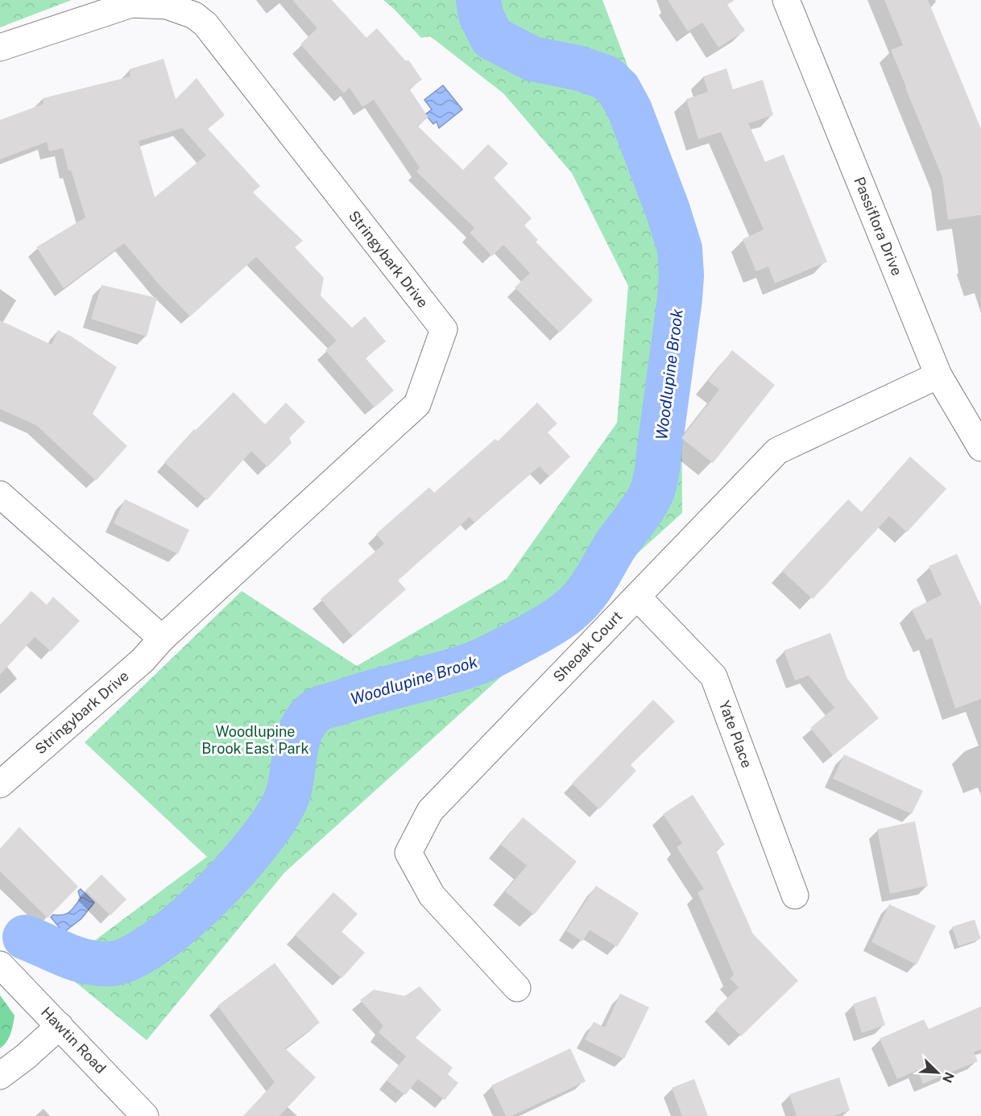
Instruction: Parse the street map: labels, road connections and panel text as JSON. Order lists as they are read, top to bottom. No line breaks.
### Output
{"streets":{"street":["Passiflora Drive","Stringybark Drive","Sheoak Court","Yate Place","Hawtin Road"]},"crossings":[["Passiflora Drive","Sheoak Court"],["Sheoak Court","Yate Place"]],"water":["Woodlupine Brook"],"parks":["Woodlupine Brook East Park"],"north":"bottom right"}
